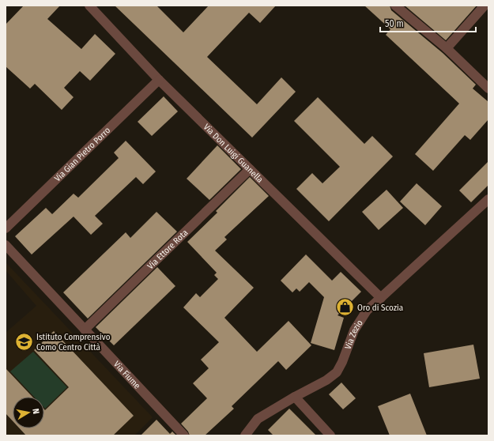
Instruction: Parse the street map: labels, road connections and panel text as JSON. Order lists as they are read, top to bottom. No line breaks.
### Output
{"streets":{"street":["Via Don Luigi Guanella","Via Gian Pietro Porro","Via Ettore Rota","Via Zezio","Via Fiume"]},"crossings":[["Via Don Luigi Guanella","Via Gian Pietro Porro"],["Via Don Luigi Guanella","Via Ettore Rota"],["Via Don Luigi Guanella","Via Zezio"],["Via Ettore Rota","Via Fiume"]],"places":{"shop":["Oro di Scozia"],"school or university":["Istituto Comprensivo Como Centro Città"]},"scale_bar":"50 m","north":"right"}
